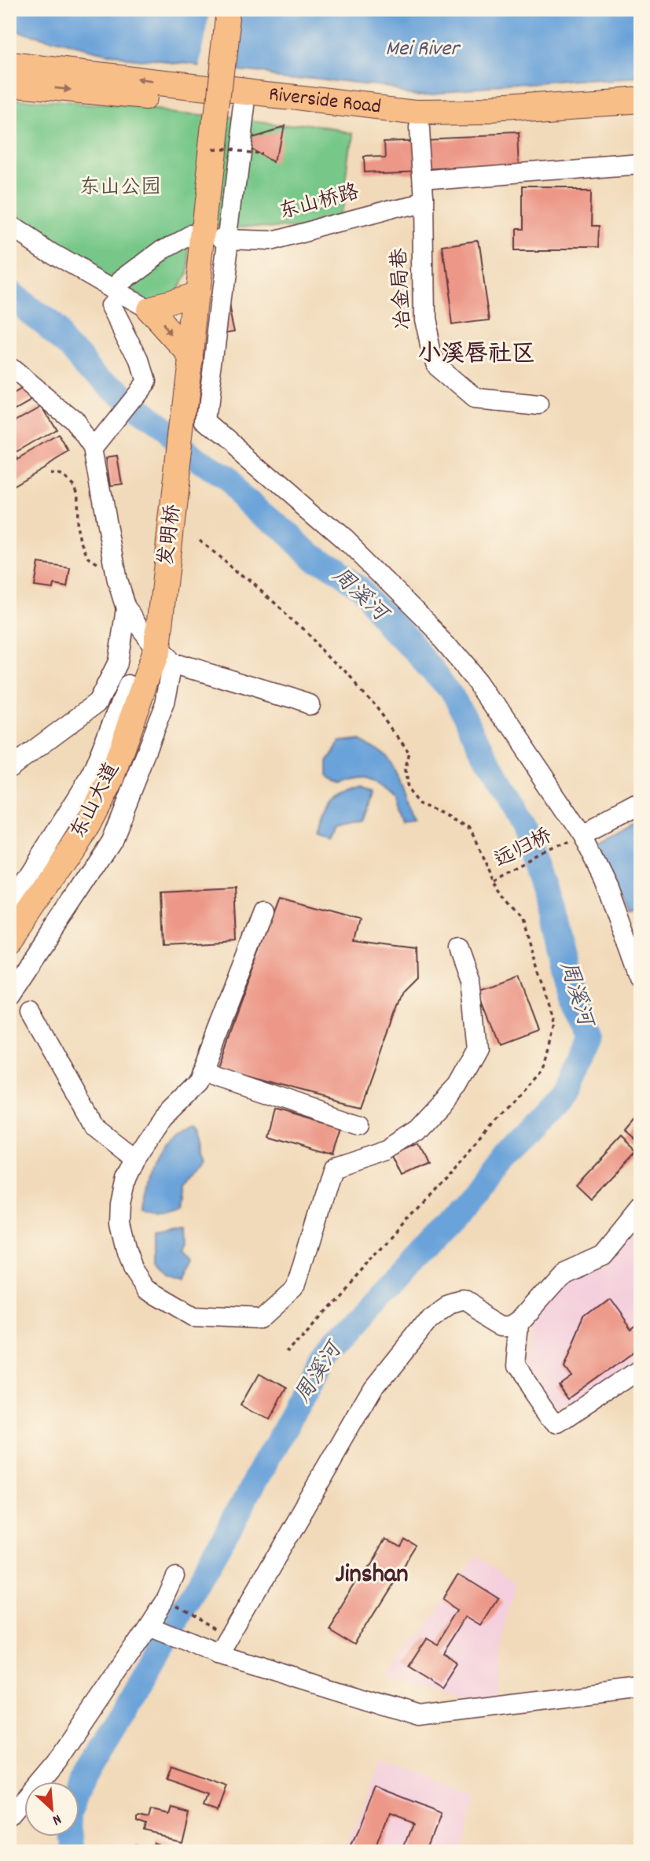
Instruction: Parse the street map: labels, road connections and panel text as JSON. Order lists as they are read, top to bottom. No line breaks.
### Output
{"streets":{"main road":["Riverside Road","发明桥","东山大道"],"street":["东山桥路","冶金局巷"],"path":["远归桥"]},"crossings":[["Riverside Road","冶金局巷"],["东山桥路","冶金局巷"],["发明桥","东山大道"]],"districts":["小溪唇社区","Jinshan"],"water":["Mei River","周溪河"],"parks":["东山公园"],"north":"bottom right"}
